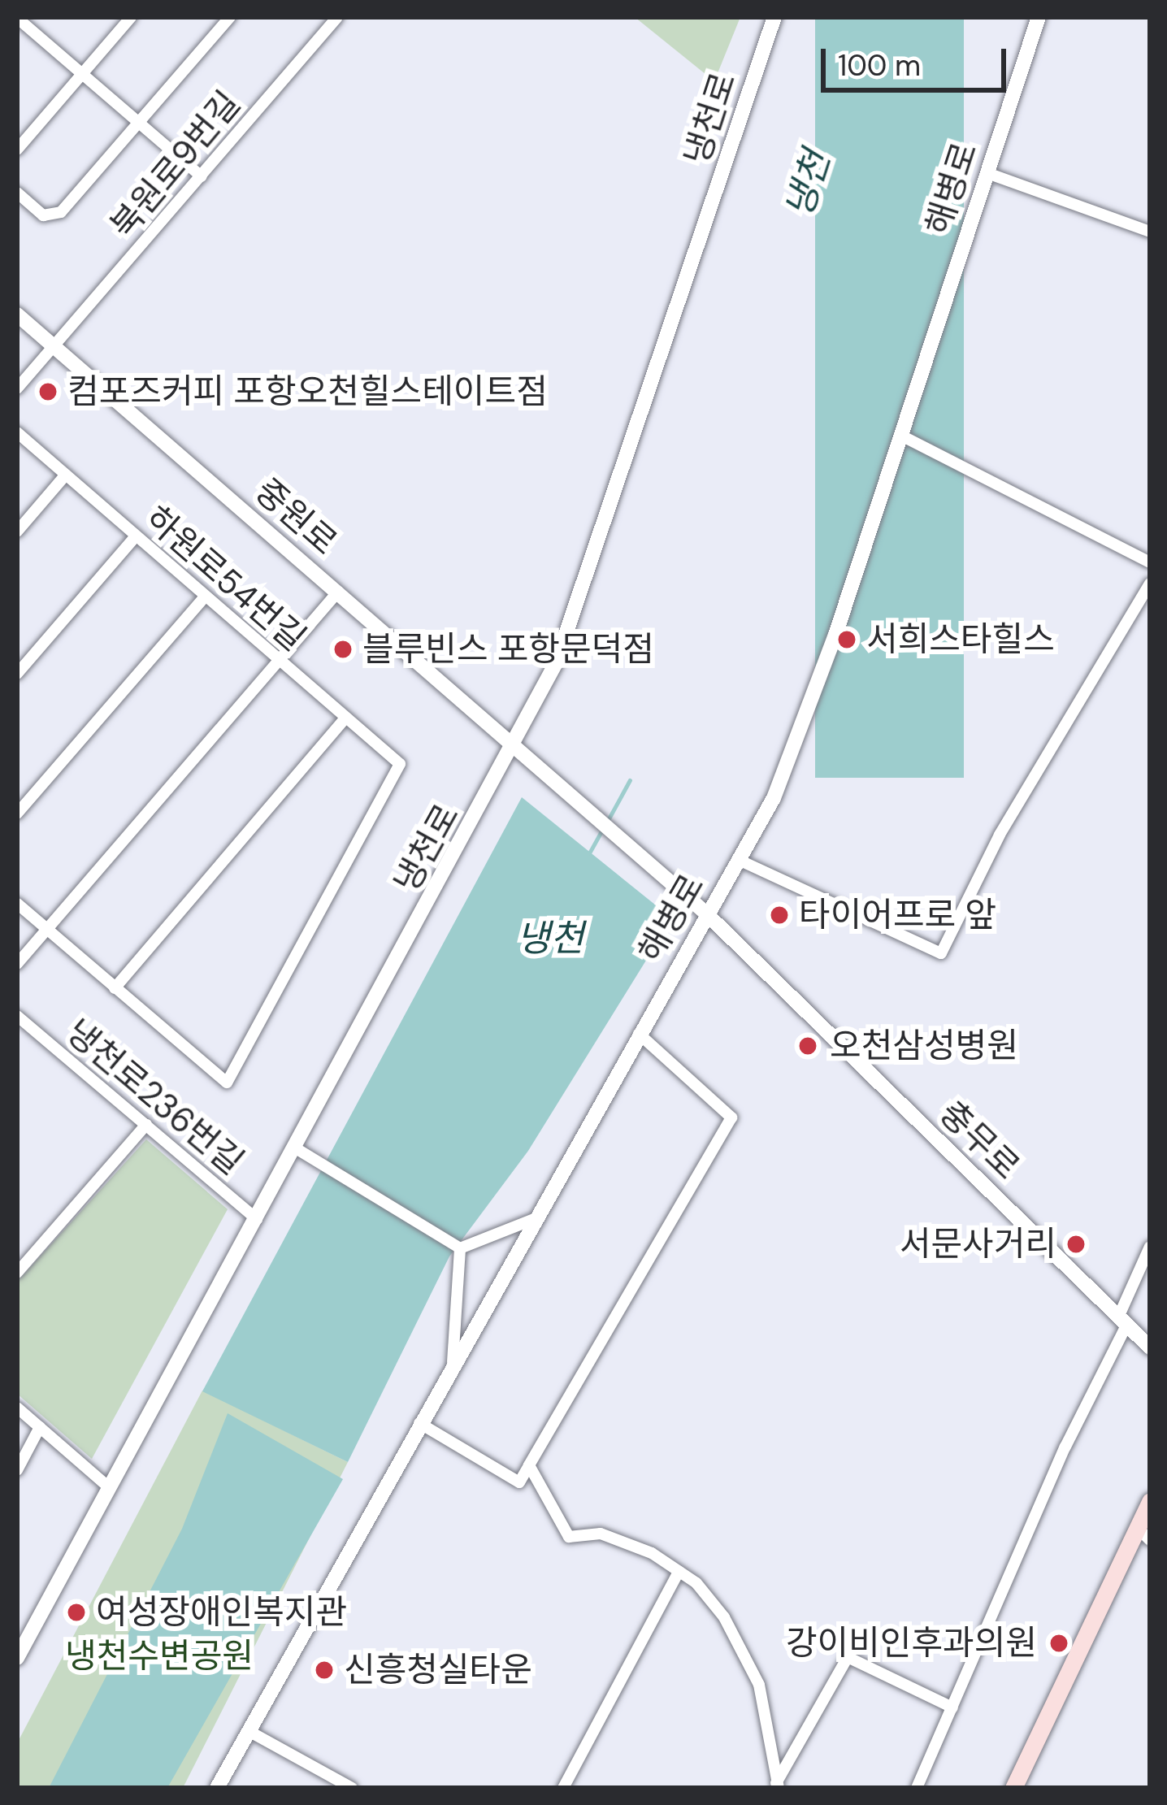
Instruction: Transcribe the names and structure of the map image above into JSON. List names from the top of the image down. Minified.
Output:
{"streets":{"main road":["냉천로","해병로","중원로","충무로"],"street":["북원로9번길","하원로54번길","냉천로236번길"]},"crossings":[["냉천로","중원로"],["냉천로","냉천로236번길"],["북원로9번길","중원로"],["해병로","충무로"],["중원로","충무로"]],"water":["냉천"],"parks":["냉천수변공원"],"places":["컴포즈커피 포항오천힐스테이트점","서희스타힐스","블루빈스 포항문덕점","타이어프로 앞","오천삼성병원","서문사거리","여성장애인복지관","강이비인후과의원","신흥청실타운"],"scale_bar":"100 m"}
